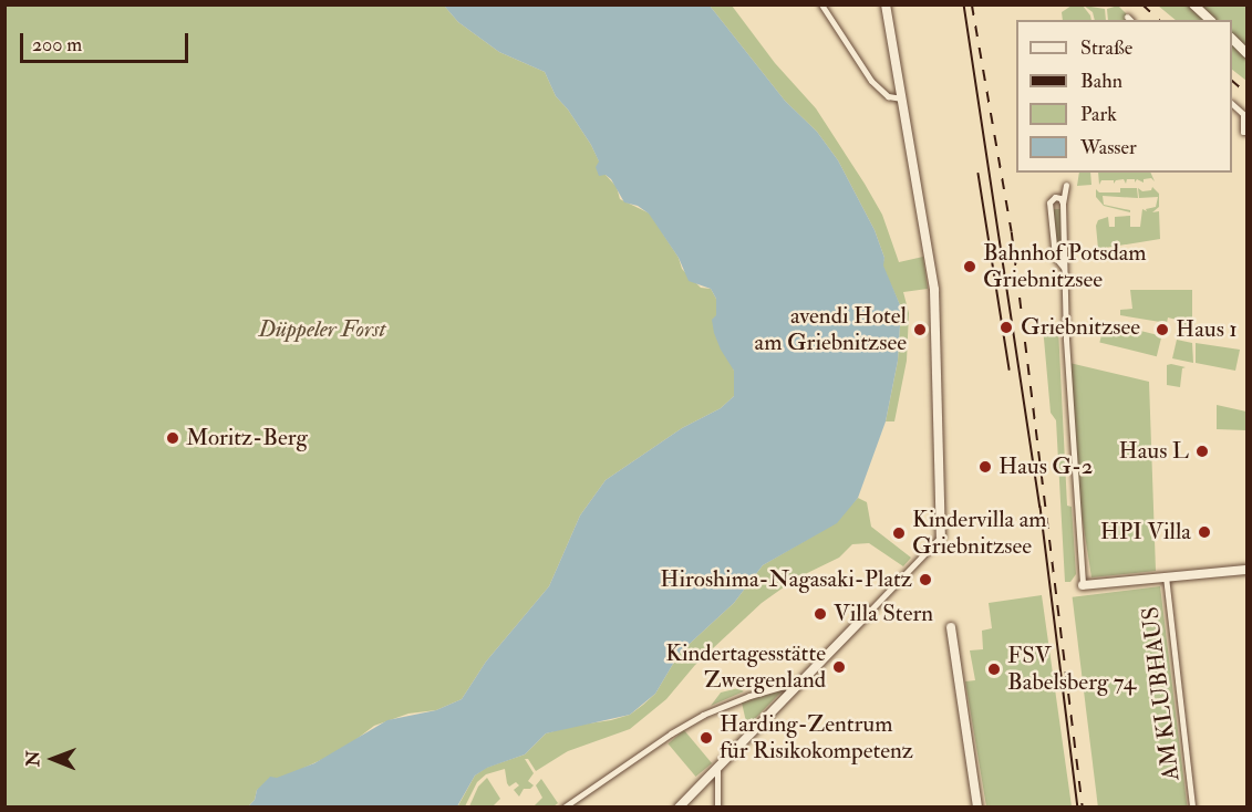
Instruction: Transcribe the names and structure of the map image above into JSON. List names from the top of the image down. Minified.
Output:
{"streets":{"street":["AM KLUBHAUS"]},"parks":["Düppeler Forst"],"places":["Bahnhof Potsdam Griebnitzsee","Griebnitzsee","avendi Hotel am Griebnitzsee","Haus 1","Moritz-Berg","Haus L","Haus G-2","HPI Villa","Kindervilla am Griebnitzsee","Hiroshima-Nagasaki-Platz","Villa Stern","Kindertagesstätte Zwergenland","FSV Babelsberg 74","Harding-Zentrum für Risikokompetenz"],"legend":["Straße","Bahn","Park","Wasser"],"scale_bar":"200 m","north":"left"}
